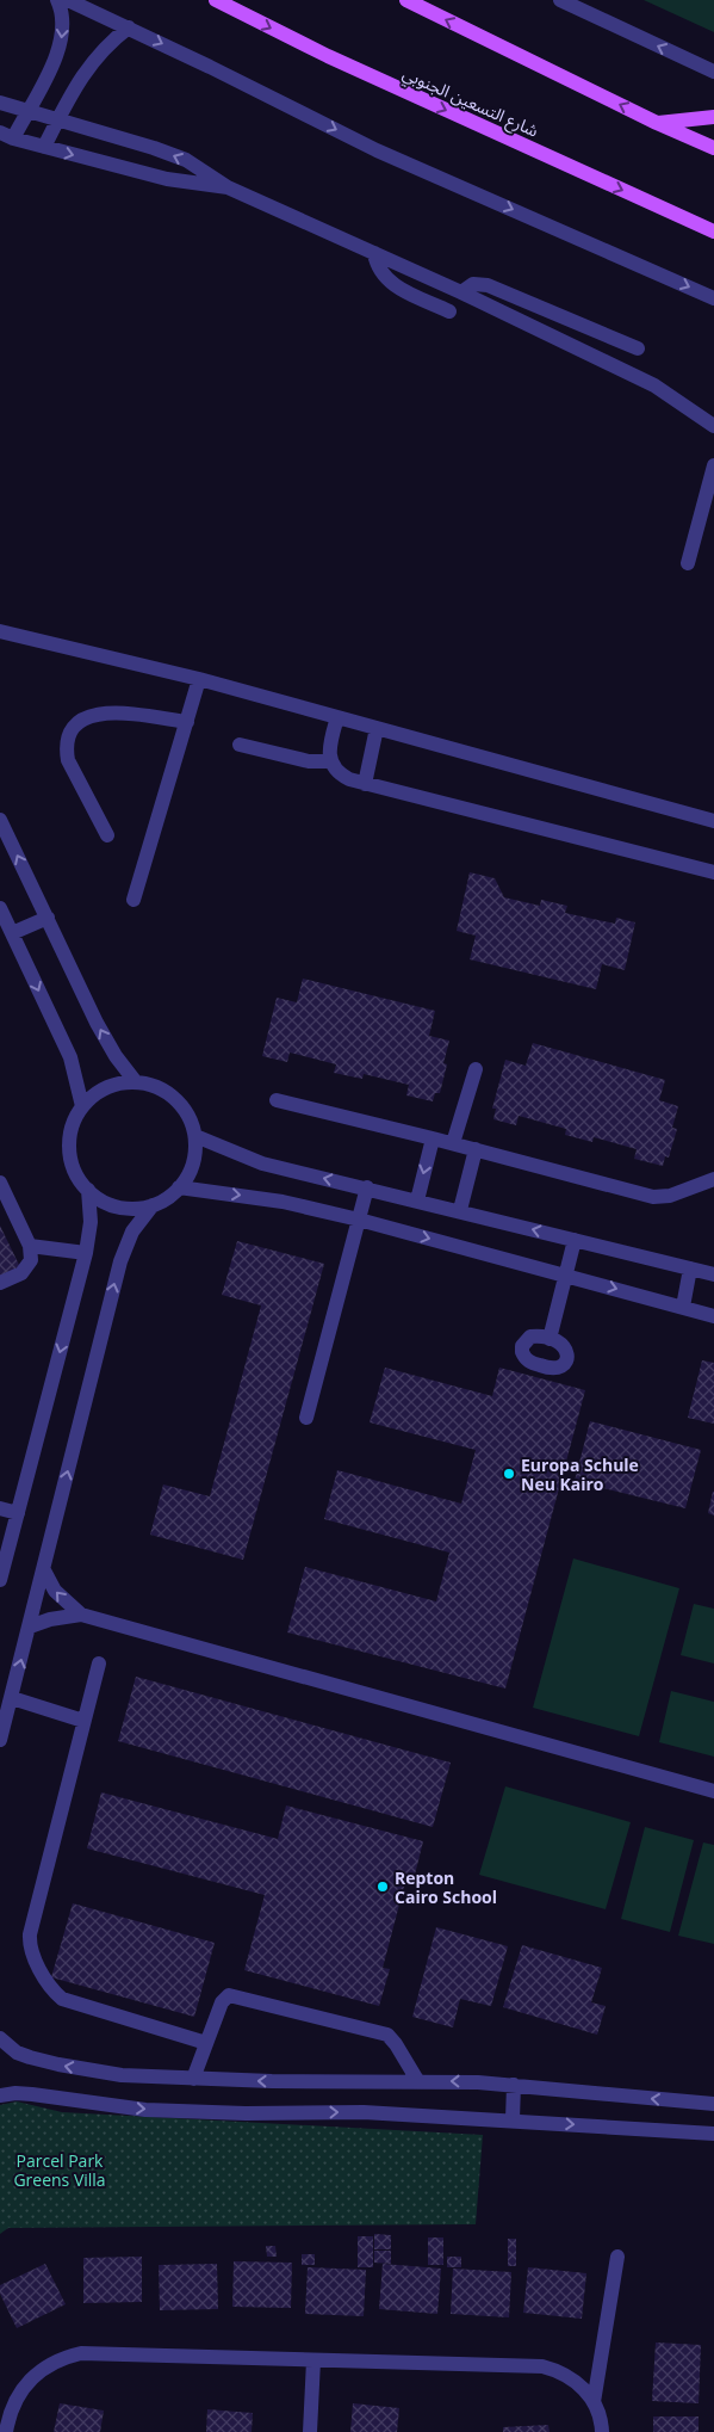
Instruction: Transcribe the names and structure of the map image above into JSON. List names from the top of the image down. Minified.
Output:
{"streets":{"main road":["شارع التسعين الجنوبي"]},"parks":["Parcel Park Greens Villa"],"places":["Europa Schule Neu Kairo","Repton Cairo School"]}
